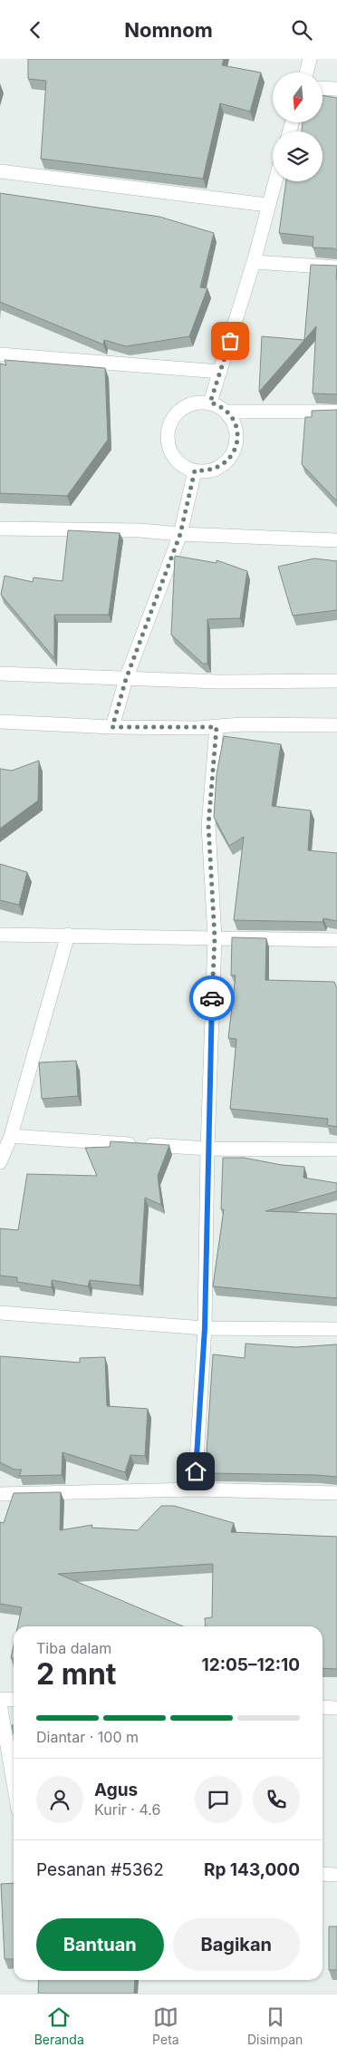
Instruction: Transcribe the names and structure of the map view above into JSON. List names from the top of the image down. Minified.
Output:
{"north":"bottom","page":{"header":"Nomnom","heading":["2 mnt","Tiba dalam","12:05–12:10"],"panel":["Agus","Kurir · 4.6","Pesanan #5362","Rp 143,000"],"bar":"Diantar · 100 m","buttons":["Bantuan","Bagikan"],"tabs":["Beranda","Peta","Disimpan"]}}
